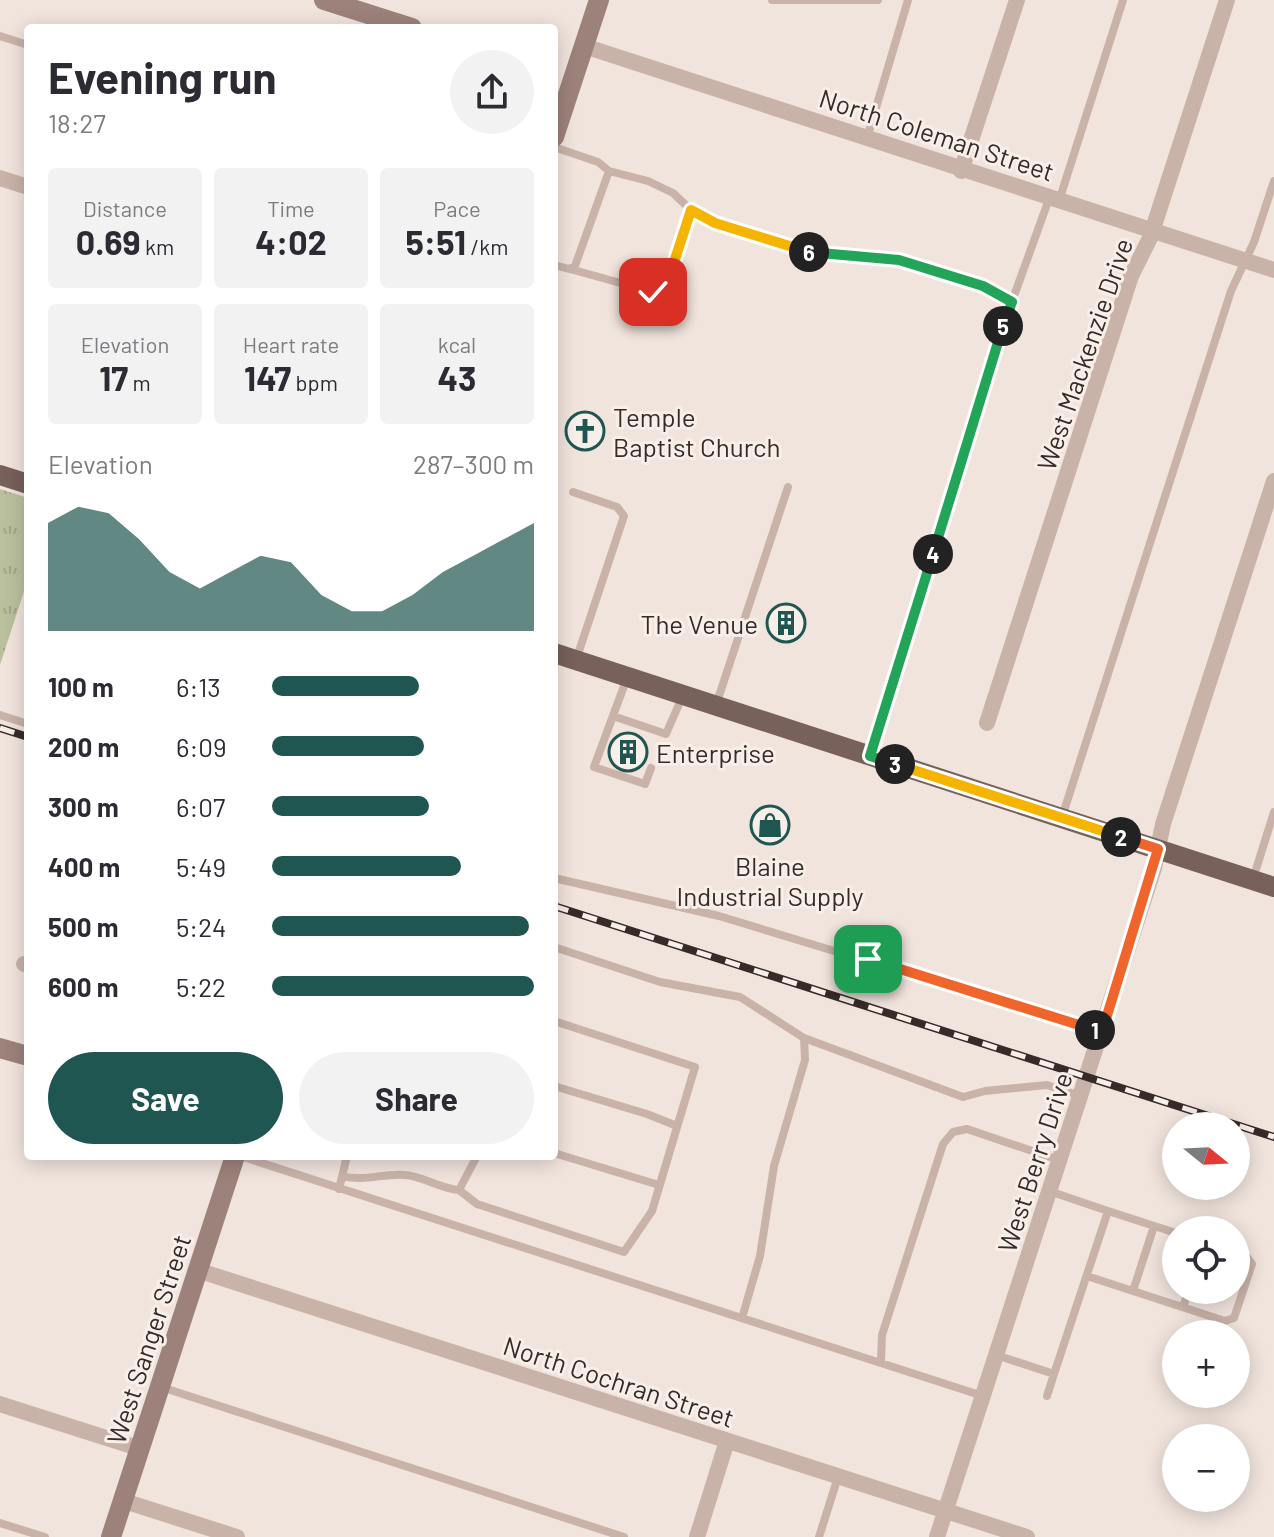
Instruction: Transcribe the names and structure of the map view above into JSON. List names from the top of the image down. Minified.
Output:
{"streets":{"main road":["West Sanger Street"],"street":["North Coleman Street","West Mackenzie Drive","West Berry Drive","North Cochran Street"]},"crossings":[["North Coleman Street","West Mackenzie Drive"],["West Berry Drive","North Cochran Street"],["West Sanger Street","North Cochran Street"]],"places":{"church":["Temple Baptist Church"],"building":["The Venue","Enterprise"],"shop":["Blaine Industrial Supply"]},"north":"right","page":{"heading":["Evening run","18:27"],"stats":[["Distance","0.69 km"],["Time","4:02"],["Pace","5:51 /km"],["Elevation","17 m"],["Heart rate","147 bpm"],["kcal","43"]],"pins":["6","5","4","3","2","1"],"chart":["Elevation","287–300 m"],"list":[{"name":"100 m","note":"6:13"},{"name":"200 m","note":"6:09"},{"name":"300 m","note":"6:07"},{"name":"400 m","note":"5:49"},{"name":"500 m","note":"5:24"},{"name":"600 m","note":"5:22"}],"buttons":["Save","Share"],"map_buttons":["+","−"]}}
